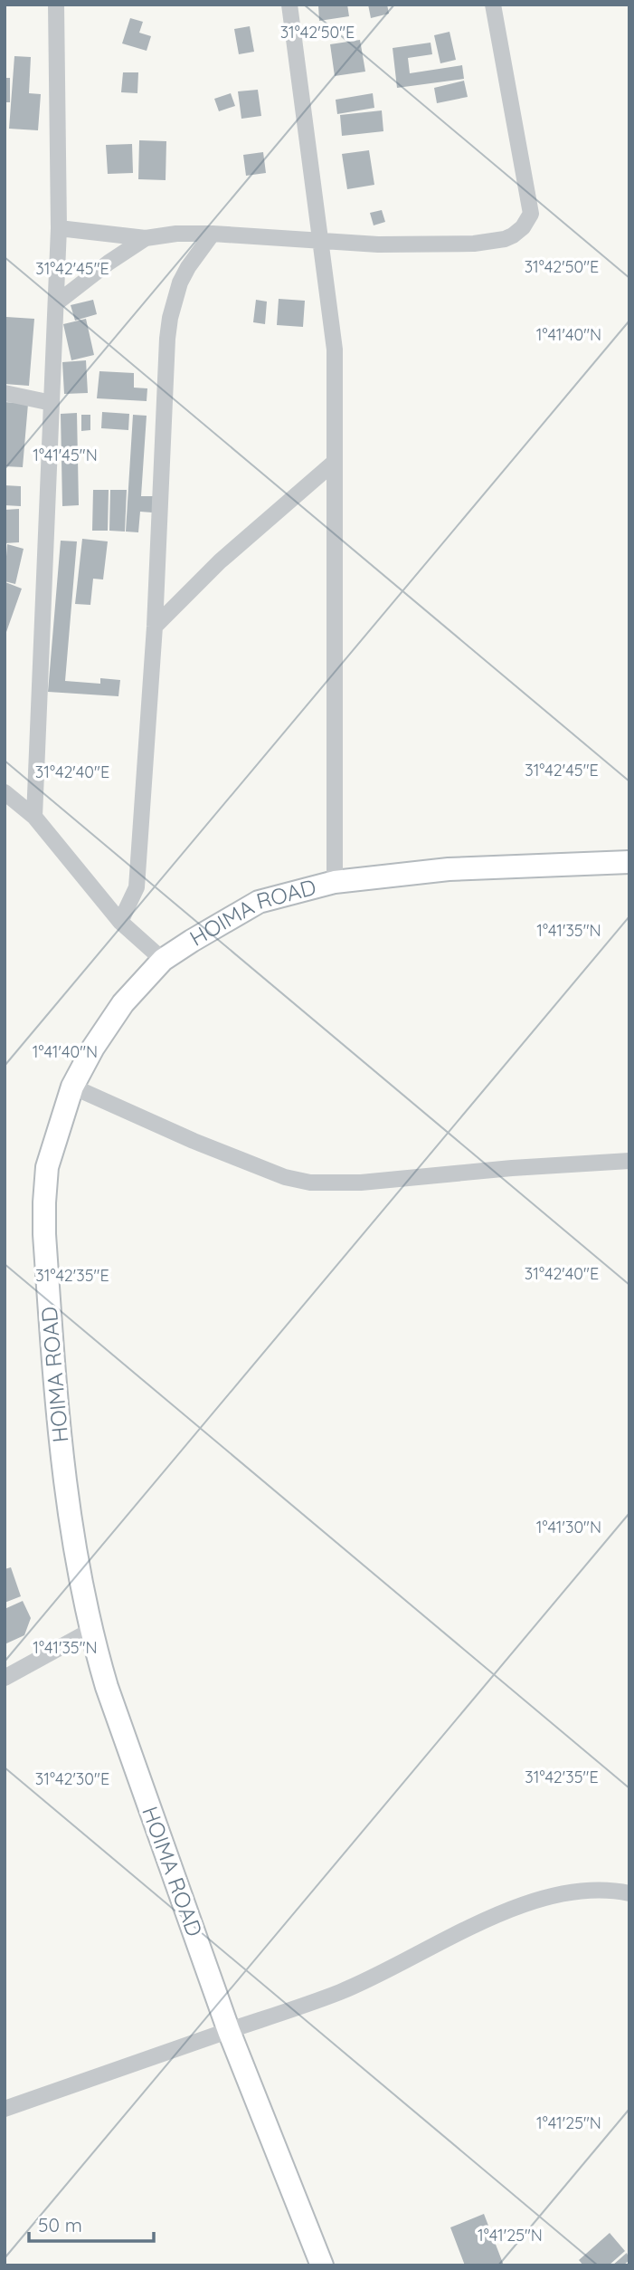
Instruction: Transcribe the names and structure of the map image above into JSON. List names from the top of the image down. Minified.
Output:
{"streets":{"main road":["HOIMA ROAD"]},"scale_bar":"50 m","coordinates":["31°42'50\"E","31°42'45\"E","1°41'40\"N","1°41'45\"N","31°42'40\"E","1°41'35\"N","31°42'35\"E","1°41'30\"N","31°42'30\"E","1°41'25\"N"]}
